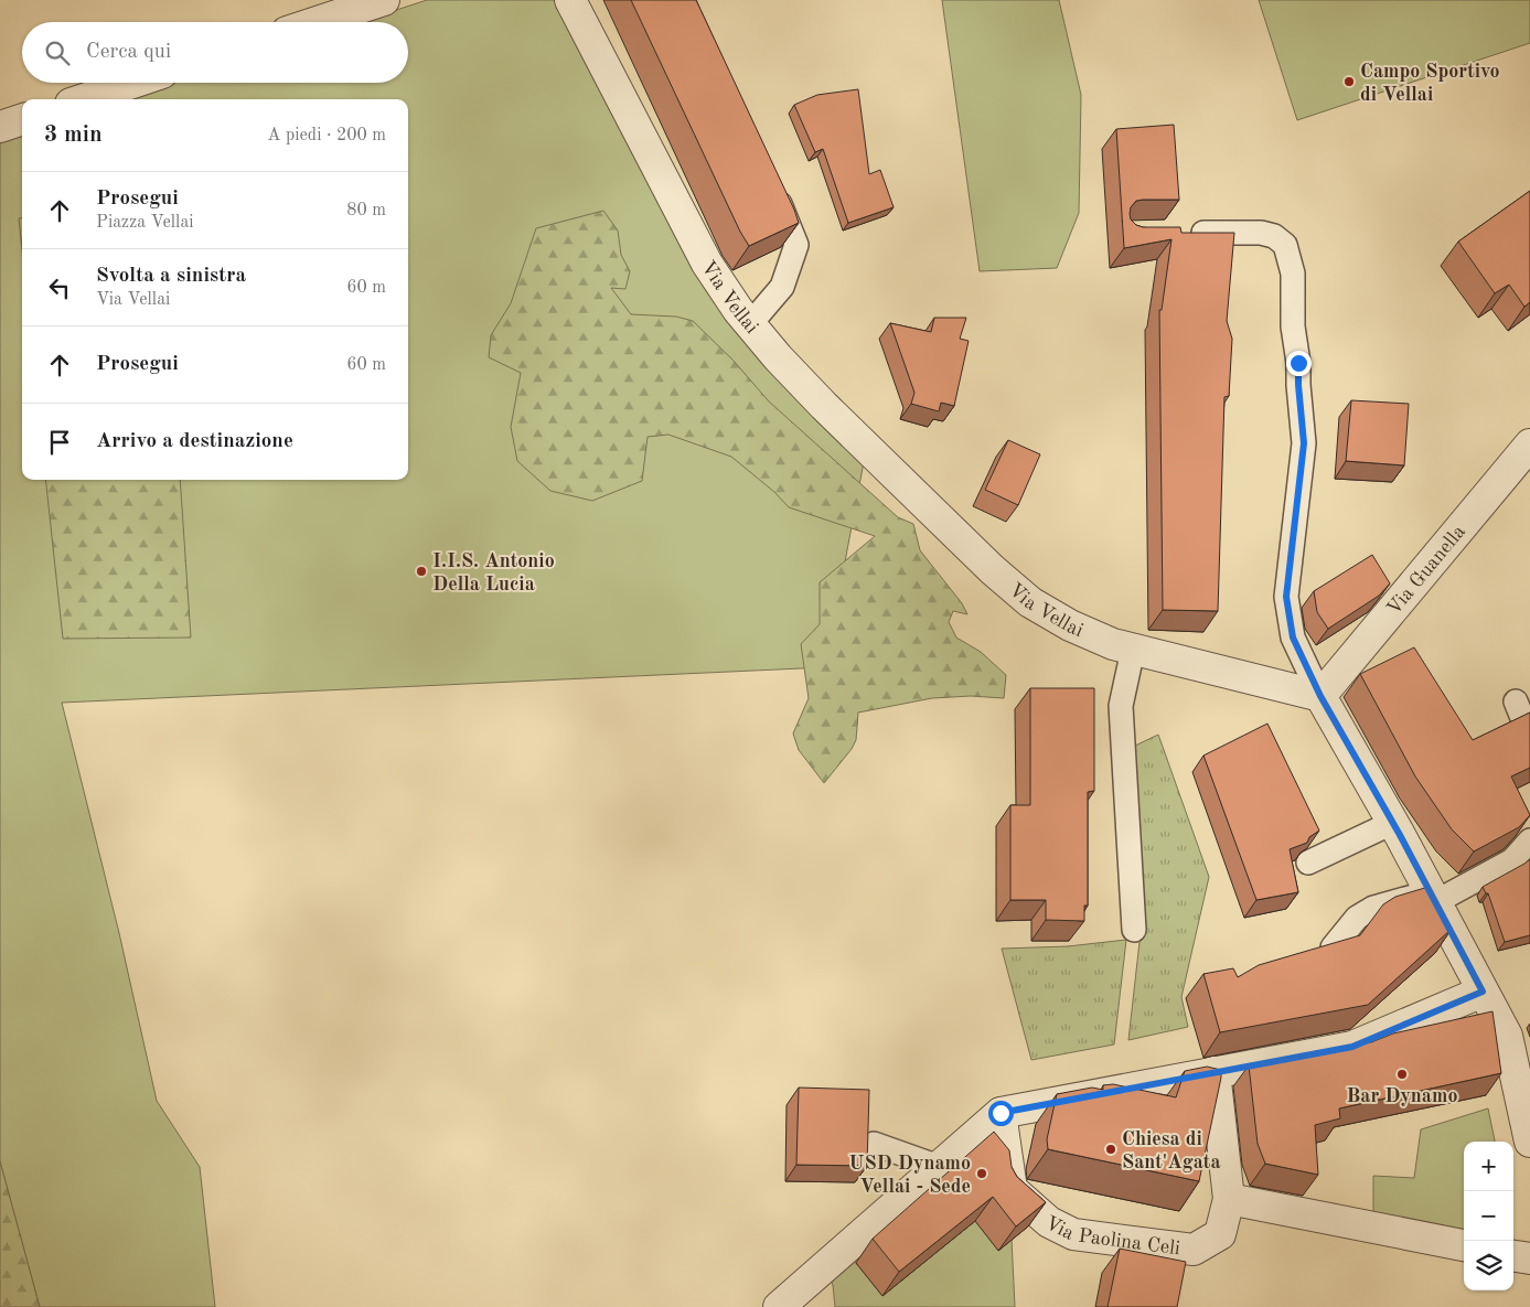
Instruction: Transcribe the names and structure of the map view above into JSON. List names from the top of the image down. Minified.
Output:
{"streets":{"street":["Via Vellai","Via Guanella","Via Paolina Celi"]},"crossings":[["Via Vellai","Via Guanella"]],"places":["Campo Sportivo di Vellai","I.I.S. Antonio Della Lucia","Bar Dynamo","Chiesa di Sant'Agata","USD Dynamo Vellai - Sede"],"page":{"search":"Cerca qui","heading":["3 min","A piedi · 200 m"],"list":[["Prosegui","Piazza Vellai","80 m"],["Svolta a sinistra","Via Vellai","60 m"],["Prosegui","60 m"],"Arrivo a destinazione"],"map_buttons":["+","−"]}}
